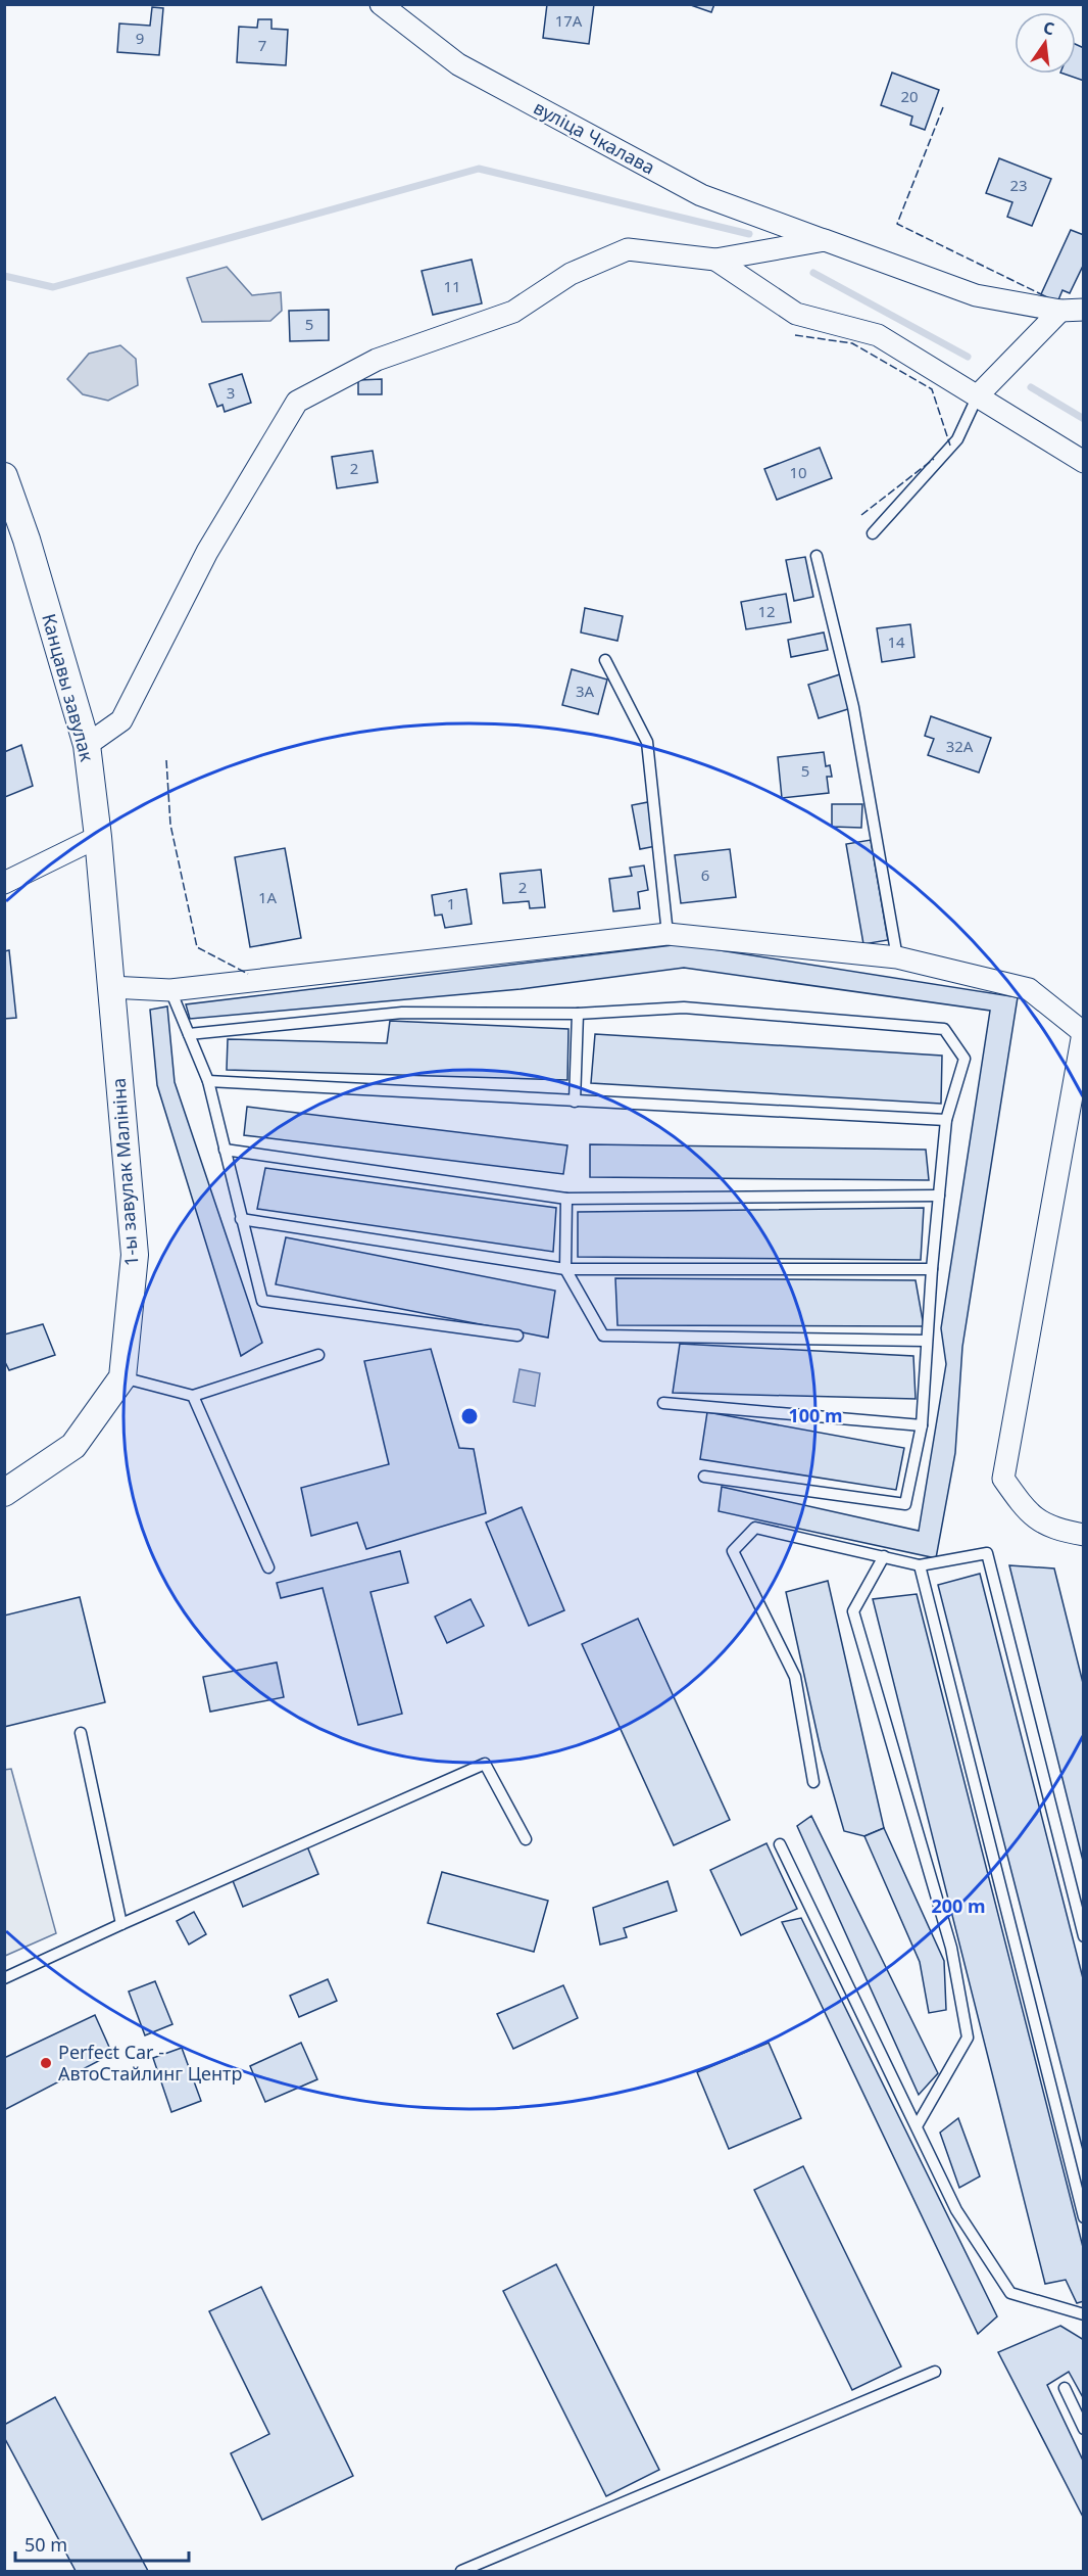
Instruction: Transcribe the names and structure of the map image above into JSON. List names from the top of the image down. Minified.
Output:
{"streets":{"street":["вуліца Чкалава","Канцавы завулак","1-ы завулак Малініна"]},"crossings":[["Канцавы завулак","1-ы завулак Малініна"]],"places":["Perfect Car - АвтоСтайлинг Центр"],"house_numbers":["17А","9","7","20","23","11","5","3","2","10","12","14","3А","32А","5","6","2","1А","1"],"scale_bar":"50 m","north":"top","rings":["100 m","200 m"]}
